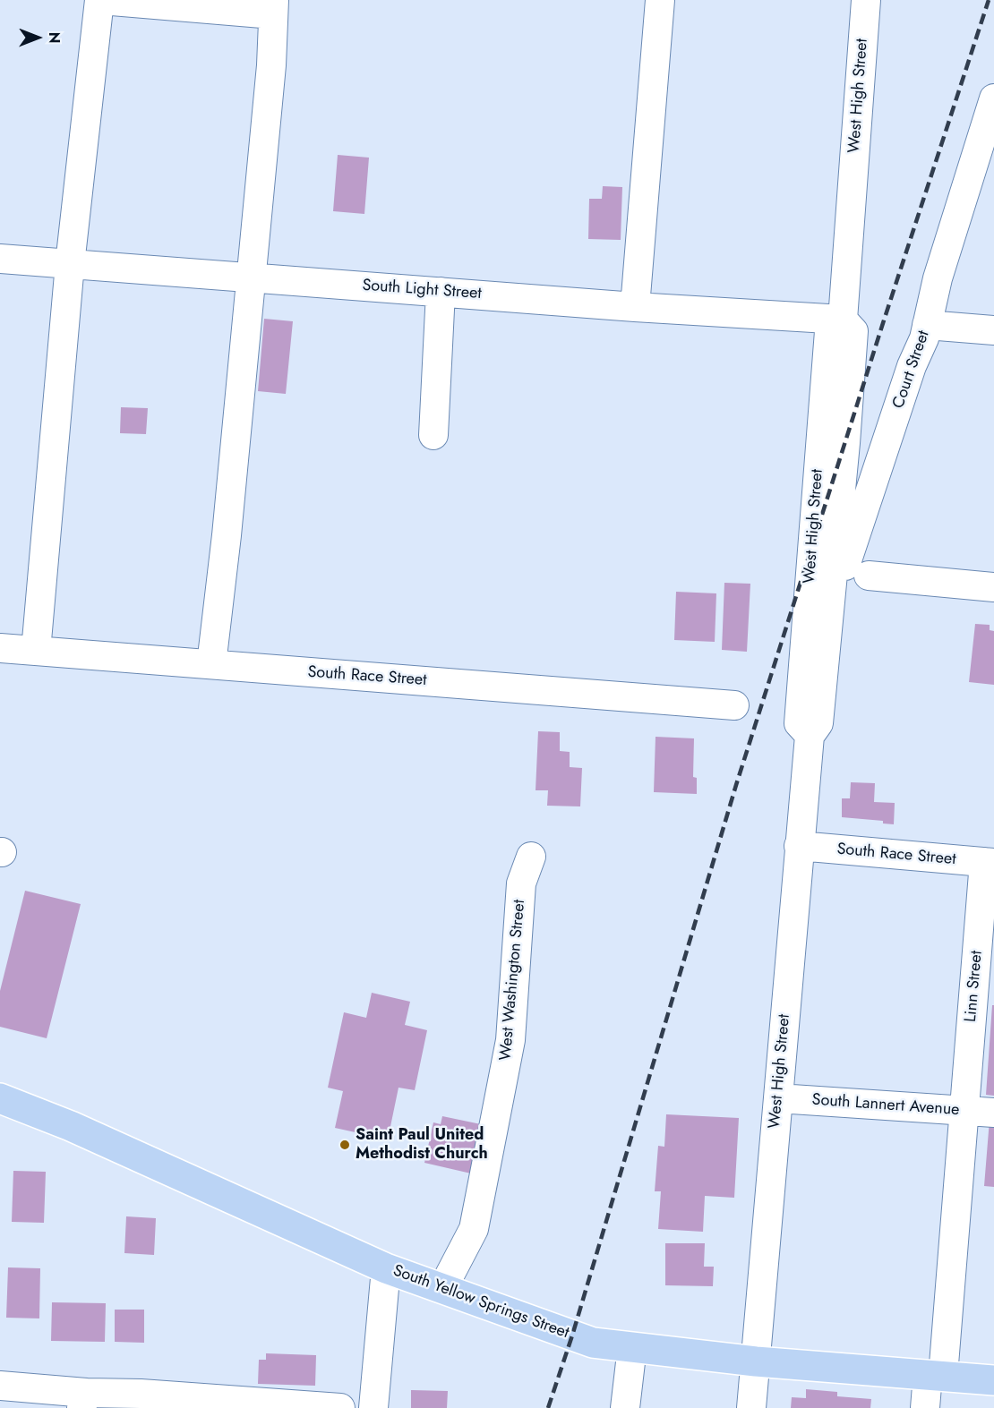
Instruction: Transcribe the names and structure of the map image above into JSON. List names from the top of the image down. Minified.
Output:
{"streets":{"main road":["South Yellow Springs Street"],"street":["West High Street","South Light Street","Court Street","South Race Street","West Washington Street","Linn Street","South Lannert Avenue"]},"crossings":[["West High Street","South Light Street"],["West High Street","Court Street"],["West High Street","South Race Street"],["West High Street","South Lannert Avenue"],["West High Street","South Yellow Springs Street"],["South Race Street","Linn Street"],["West Washington Street","South Yellow Springs Street"],["Linn Street","South Lannert Avenue"],["Linn Street","South Yellow Springs Street"]],"places":["Saint Paul United Methodist Church"],"north":"right"}
